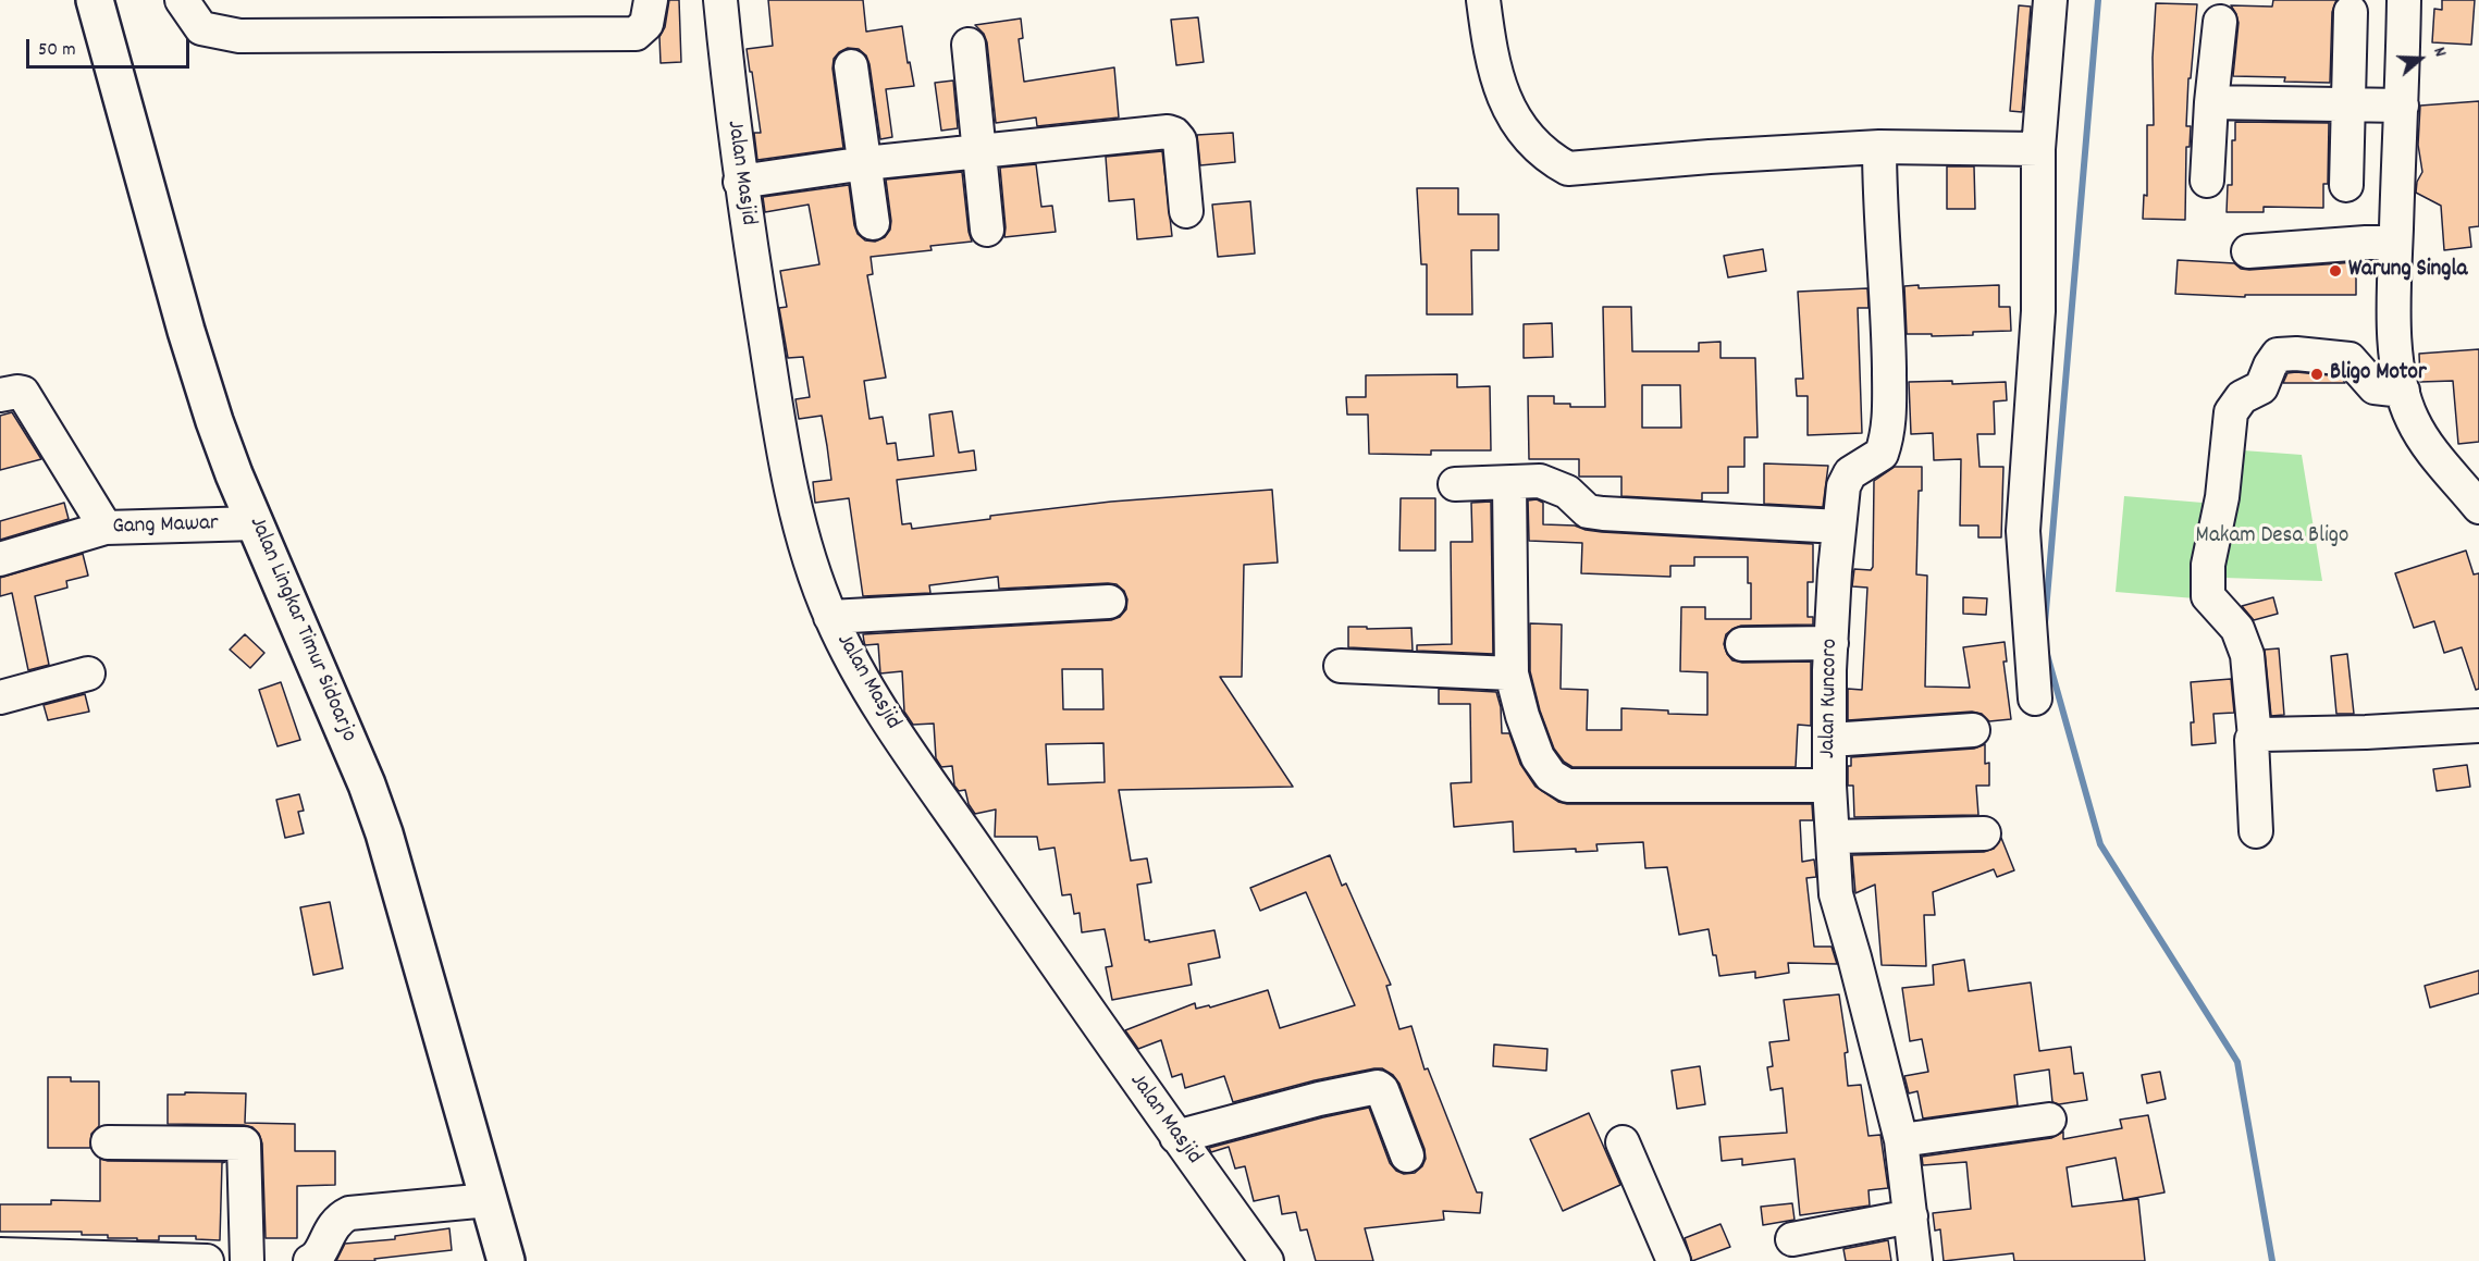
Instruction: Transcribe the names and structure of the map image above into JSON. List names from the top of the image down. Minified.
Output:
{"streets":{"main road":["Jalan Lingkar Timur Sidoarjo"],"street":["Jalan Masjid","Gang Mawar","Jalan Kuncoro"]},"crossings":[["Gang Mawar","Jalan Lingkar Timur Sidoarjo"]],"parks":["Makam Desa Bligo"],"places":["Warung Singla","Bligo Motor"],"scale_bar":"50 m","north":"right"}
